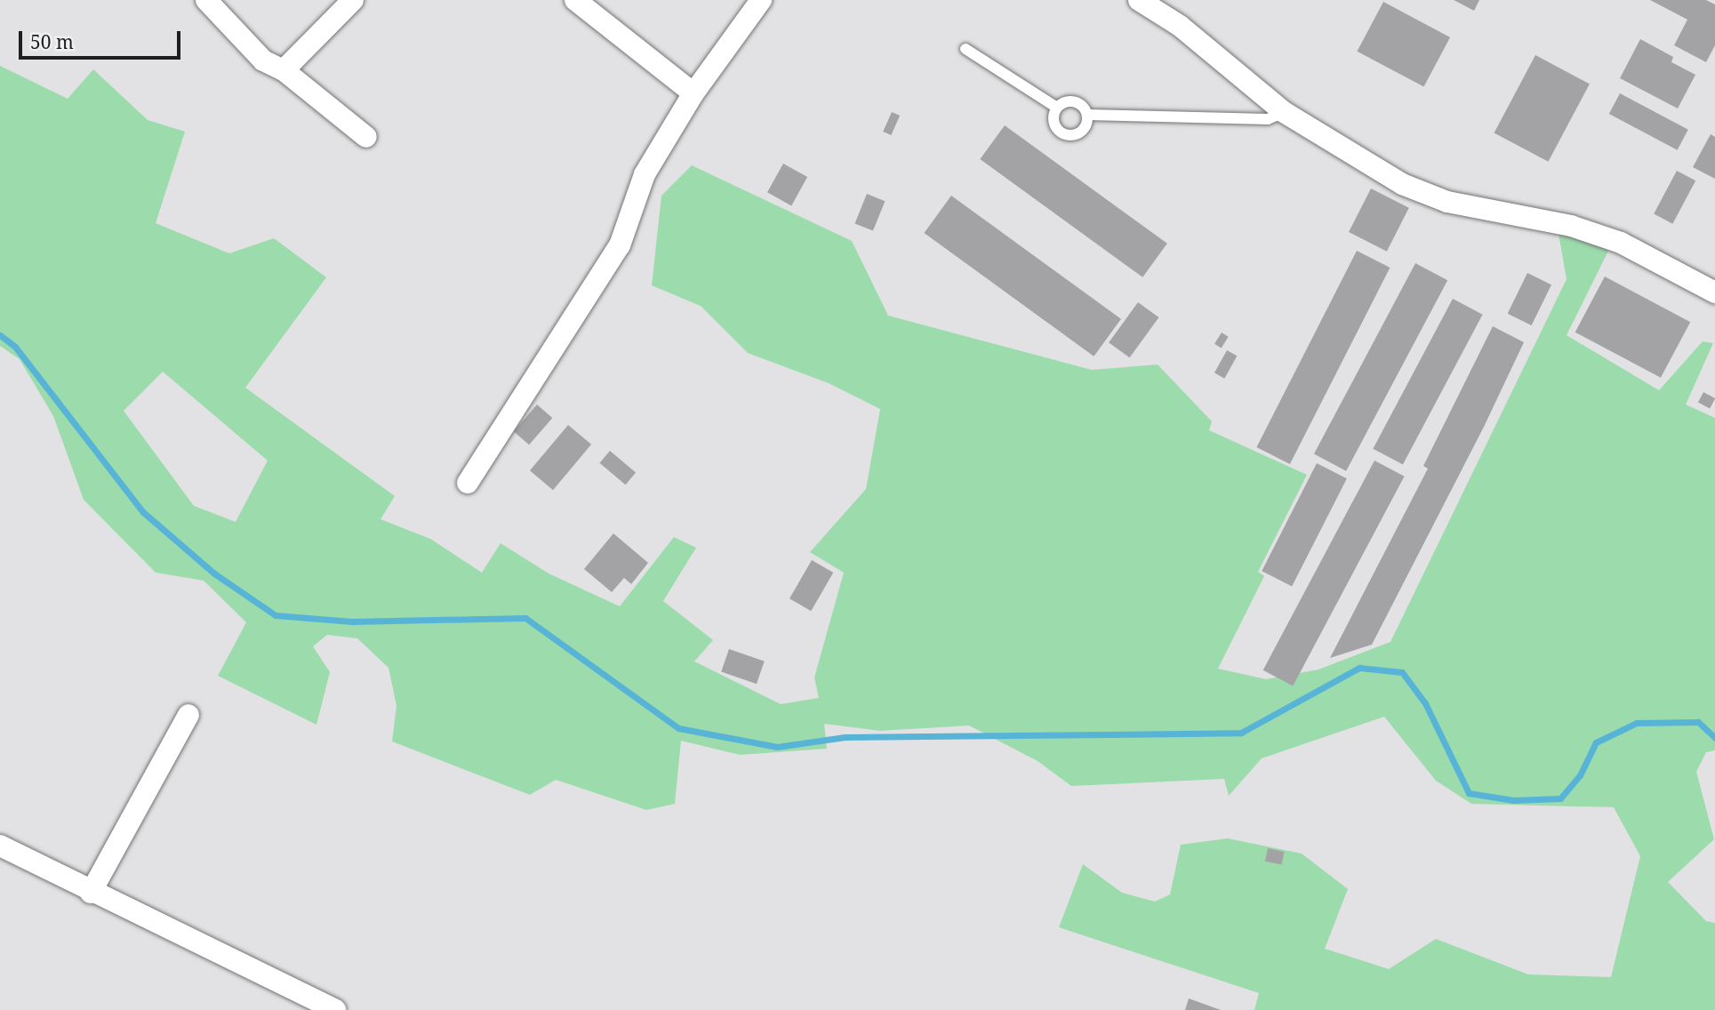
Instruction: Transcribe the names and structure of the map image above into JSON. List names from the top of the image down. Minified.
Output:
{"scale_bar":"50 m"}
